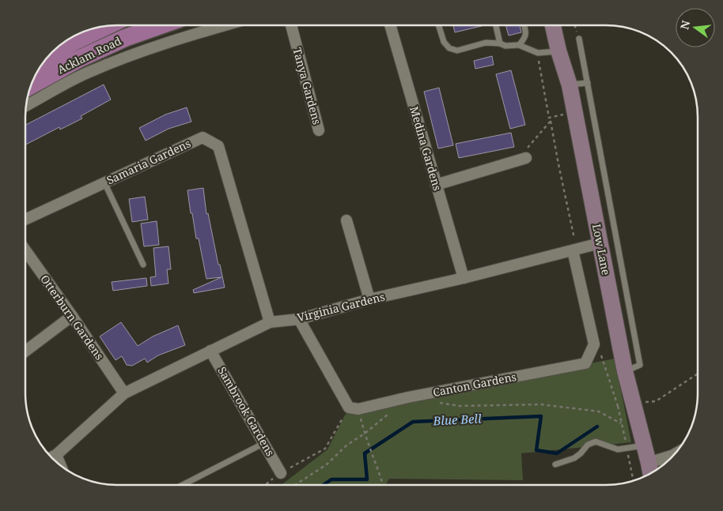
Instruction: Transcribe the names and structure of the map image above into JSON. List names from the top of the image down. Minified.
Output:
{"streets":{"main road":["Acklam Road","Low Lane"],"street":["Tanya Gardens","Medina Gardens","Samaria Gardens","Virginia Gardens","Otterburn Gardens","Canton Gardens","Sambrook Gardens"]},"crossings":[["Medina Gardens","Virginia Gardens"],["Samaria Gardens","Virginia Gardens"],["Low Lane","Virginia Gardens"],["Virginia Gardens","Otterburn Gardens"],["Virginia Gardens","Canton Gardens"],["Virginia Gardens","Sambrook Gardens"]],"water":["Blue Bell"],"north":"left"}
